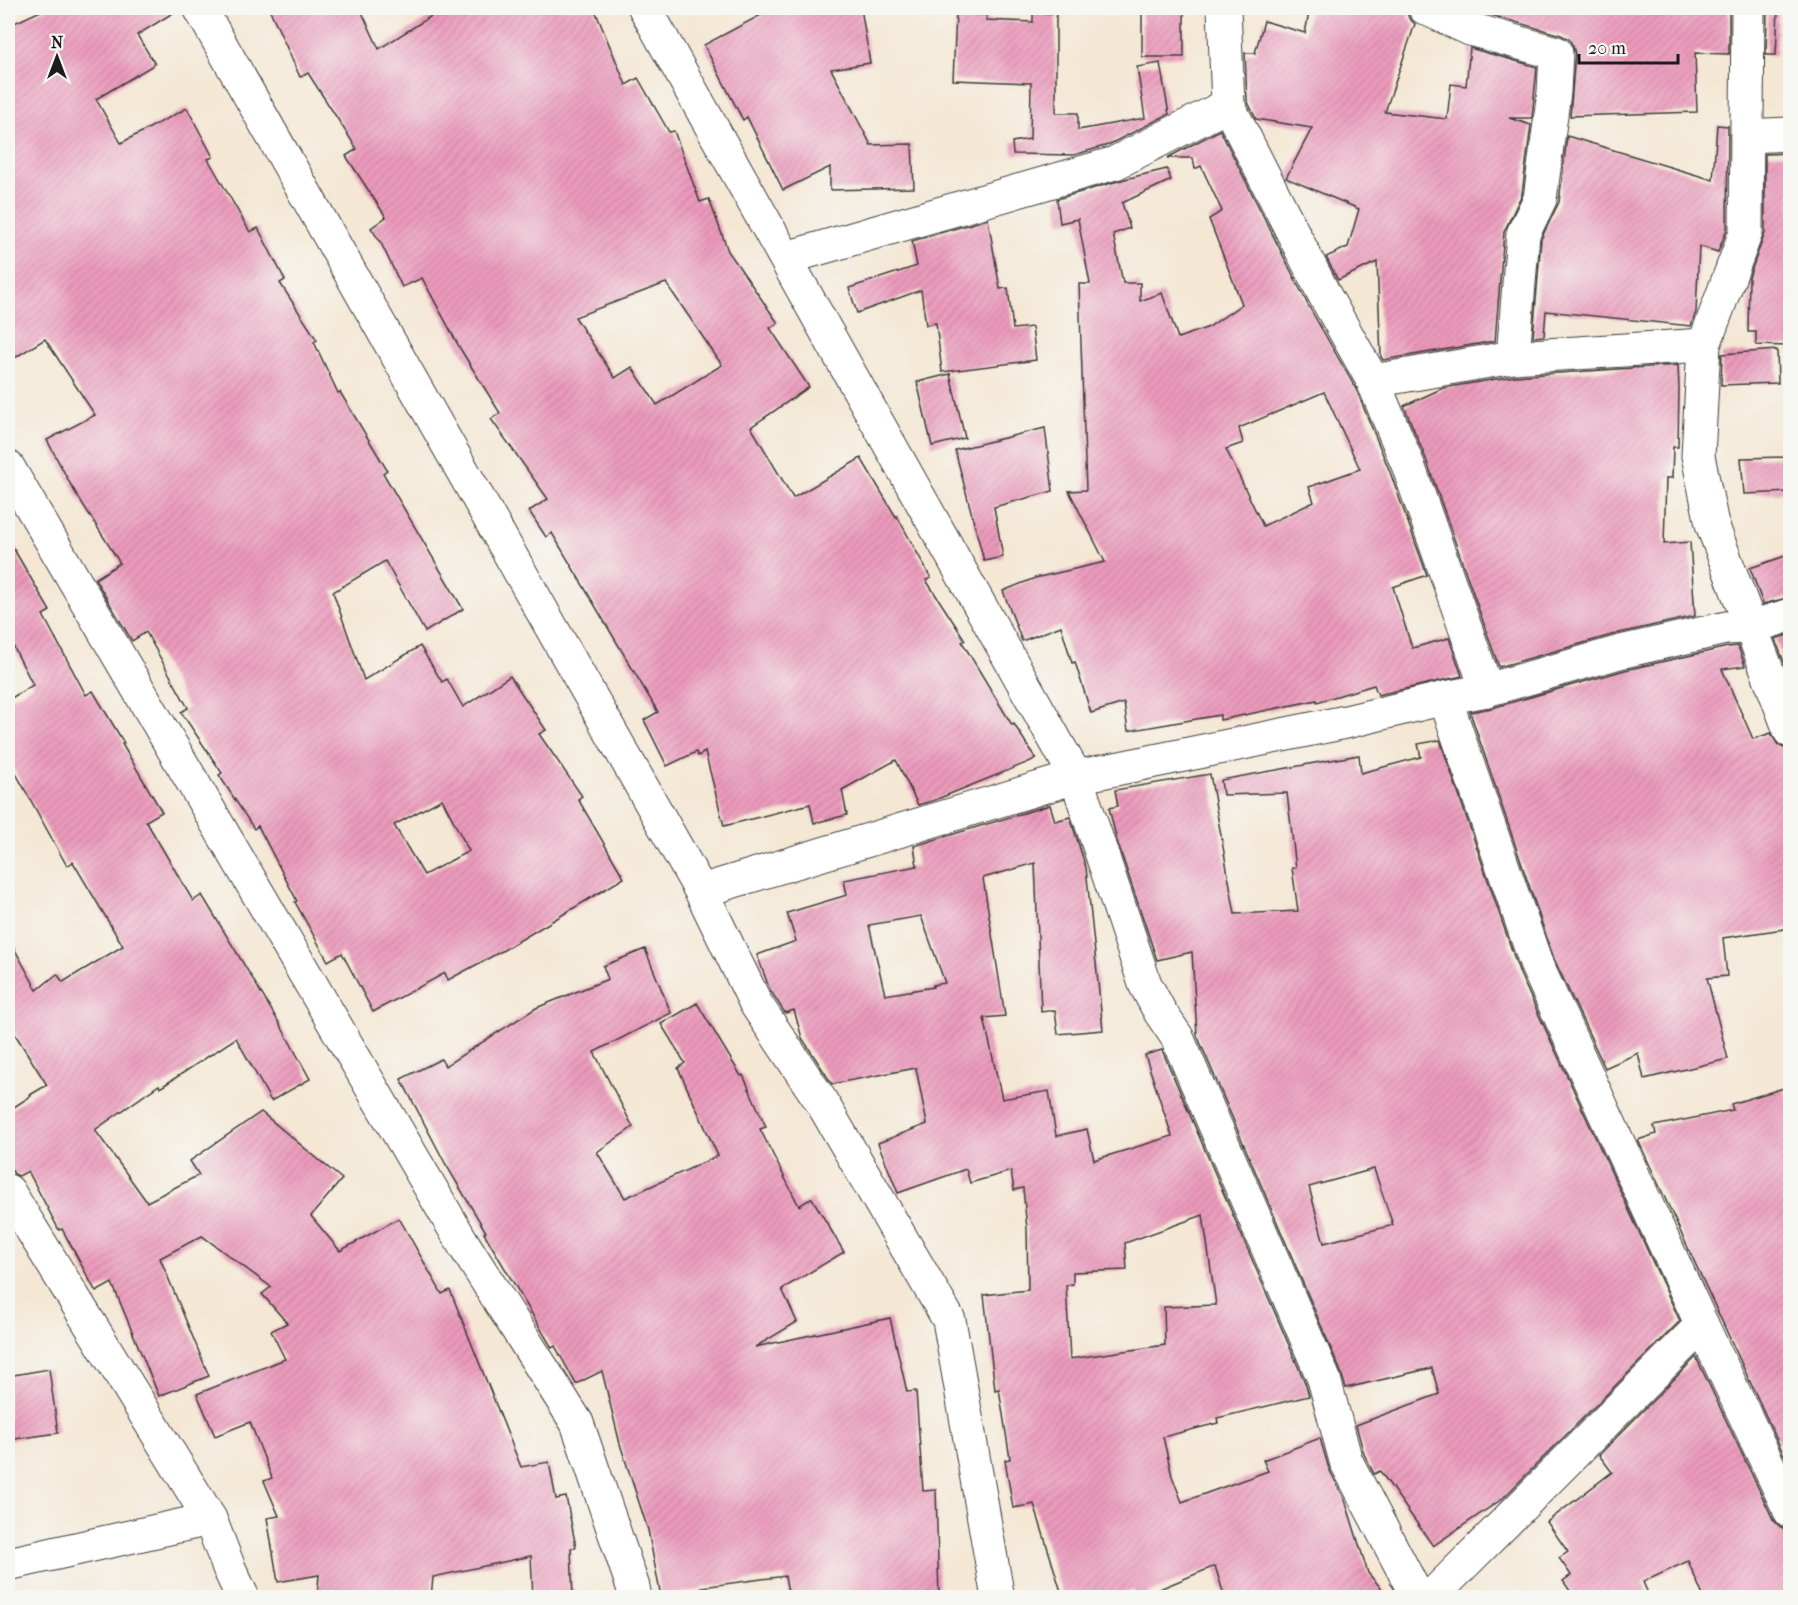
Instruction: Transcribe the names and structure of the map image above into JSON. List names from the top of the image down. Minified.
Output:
{"scale_bar":"20 m","north":"top"}
